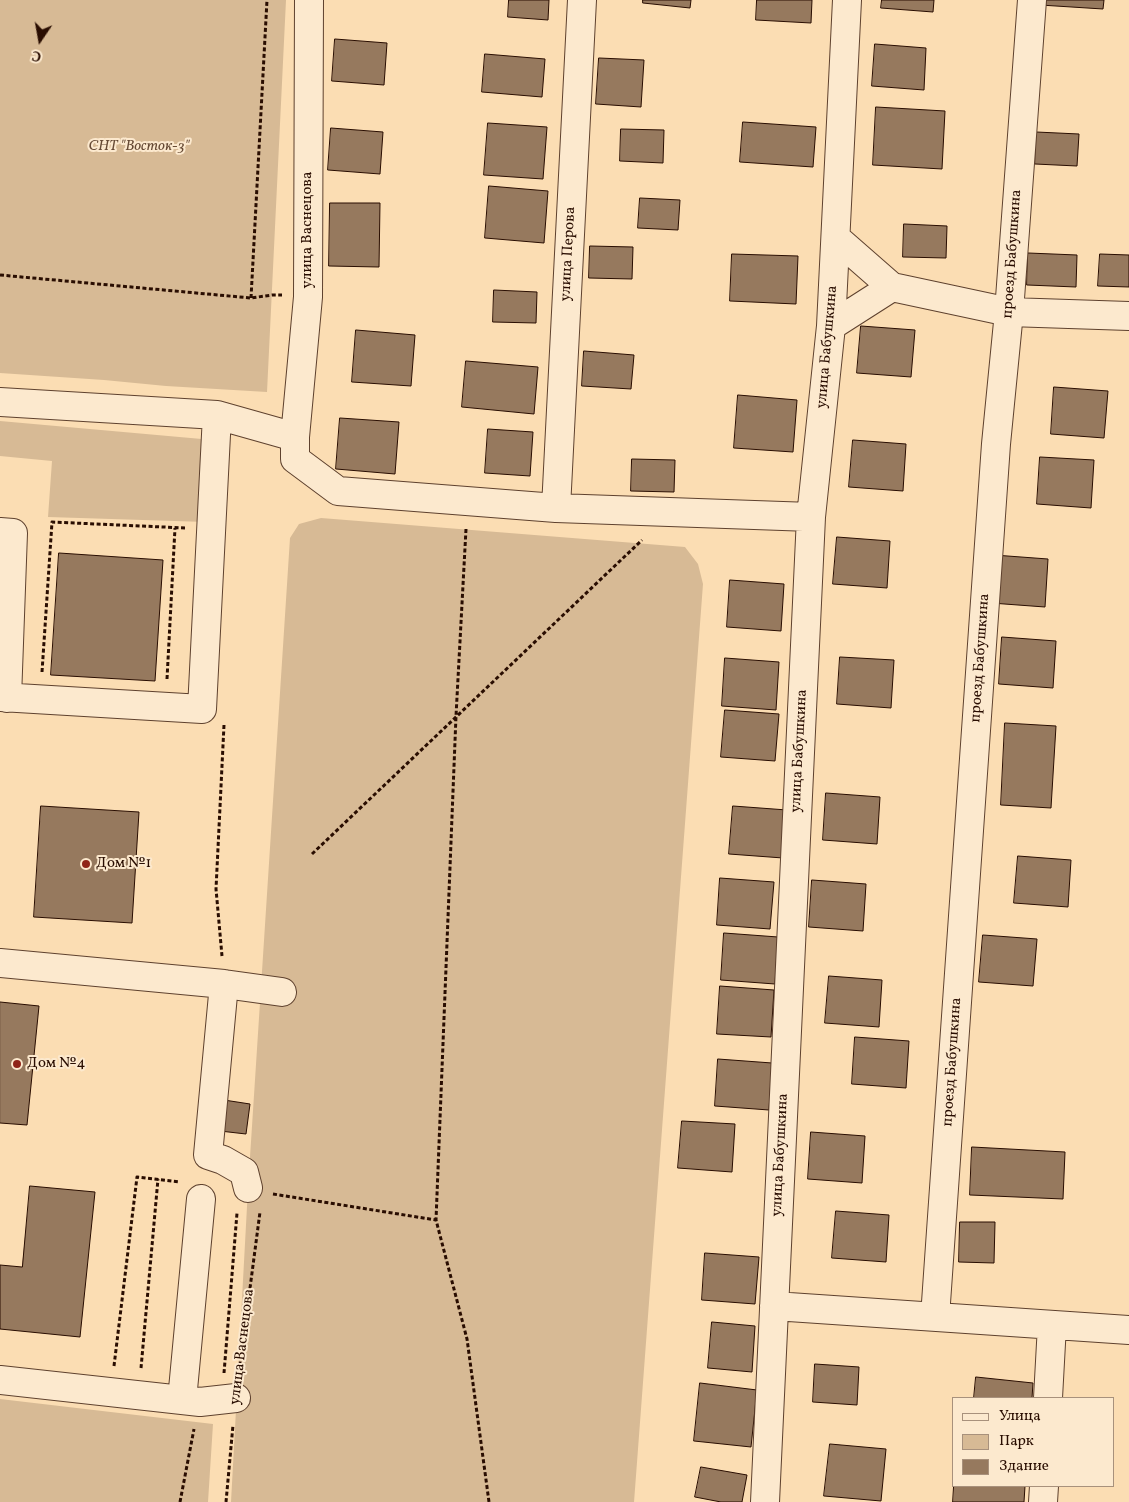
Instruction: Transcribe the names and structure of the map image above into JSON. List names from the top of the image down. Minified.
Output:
{"streets":{"street":["улица Васнецова","улица Перова","проезд Бабушкина","улица Бабушкина"]},"parks":["СНТ \"Восток-3\""],"places":["Дом №1","Дом №4"],"legend":["Улица","Парк","Здание"],"north":"bottom"}
